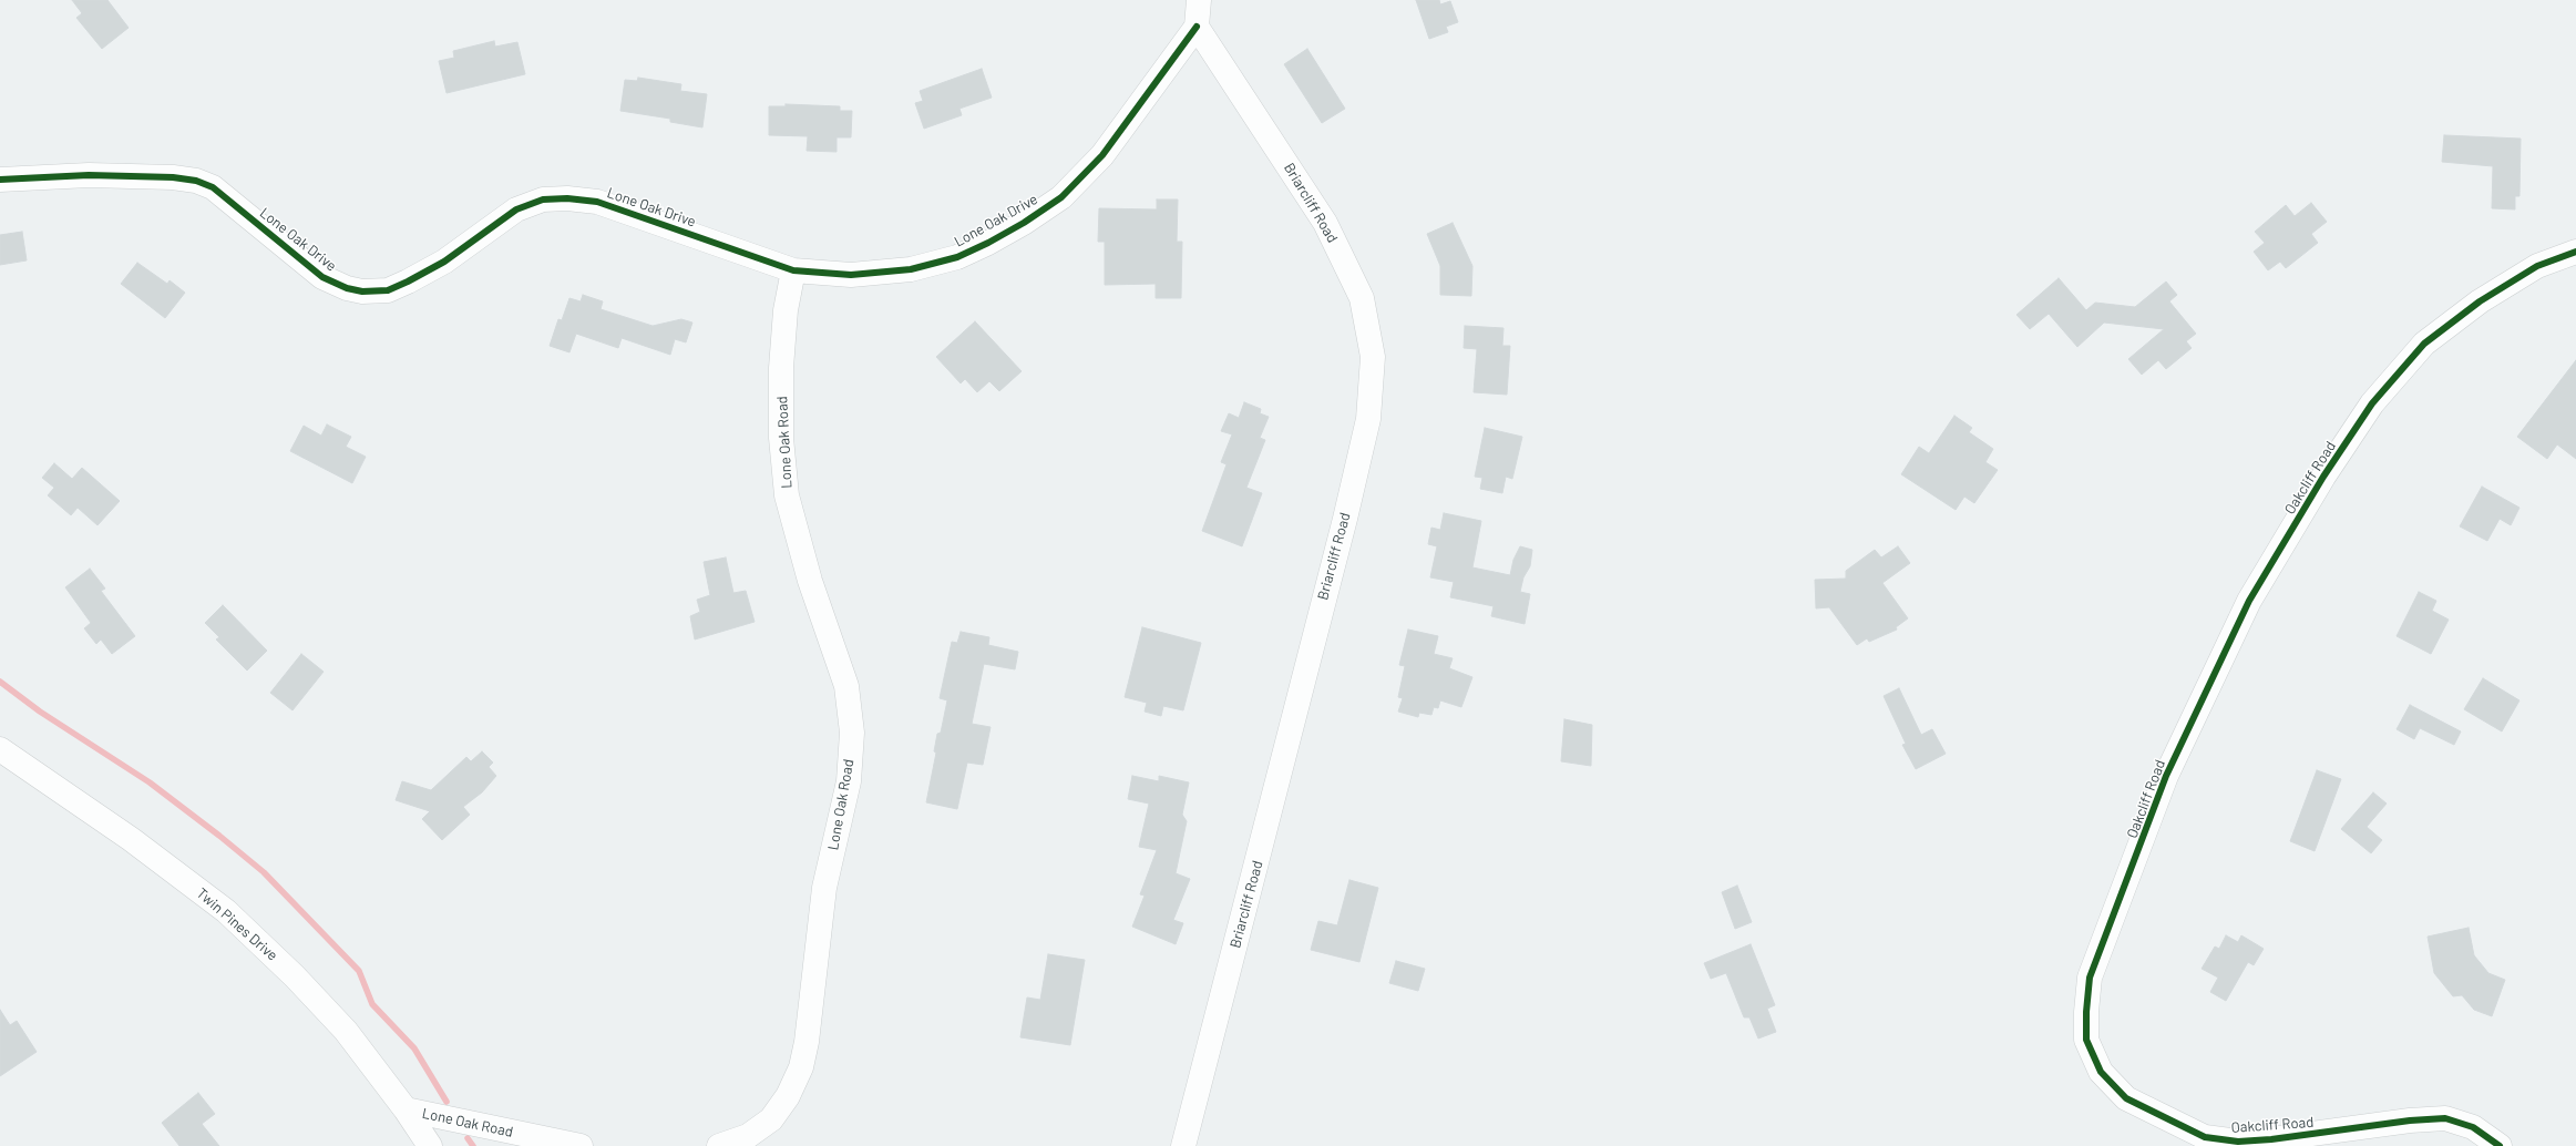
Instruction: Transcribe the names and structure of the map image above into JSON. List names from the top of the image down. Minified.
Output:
{"streets":{"street":["Briarcliff Road","Lone Oak Drive","Lone Oak Road","Oakcliff Road","Twin Pines Drive"]},"crossings":[["Briarcliff Road","Lone Oak Drive"],["Lone Oak Drive","Lone Oak Road"],["Lone Oak Road","Twin Pines Drive"]]}
